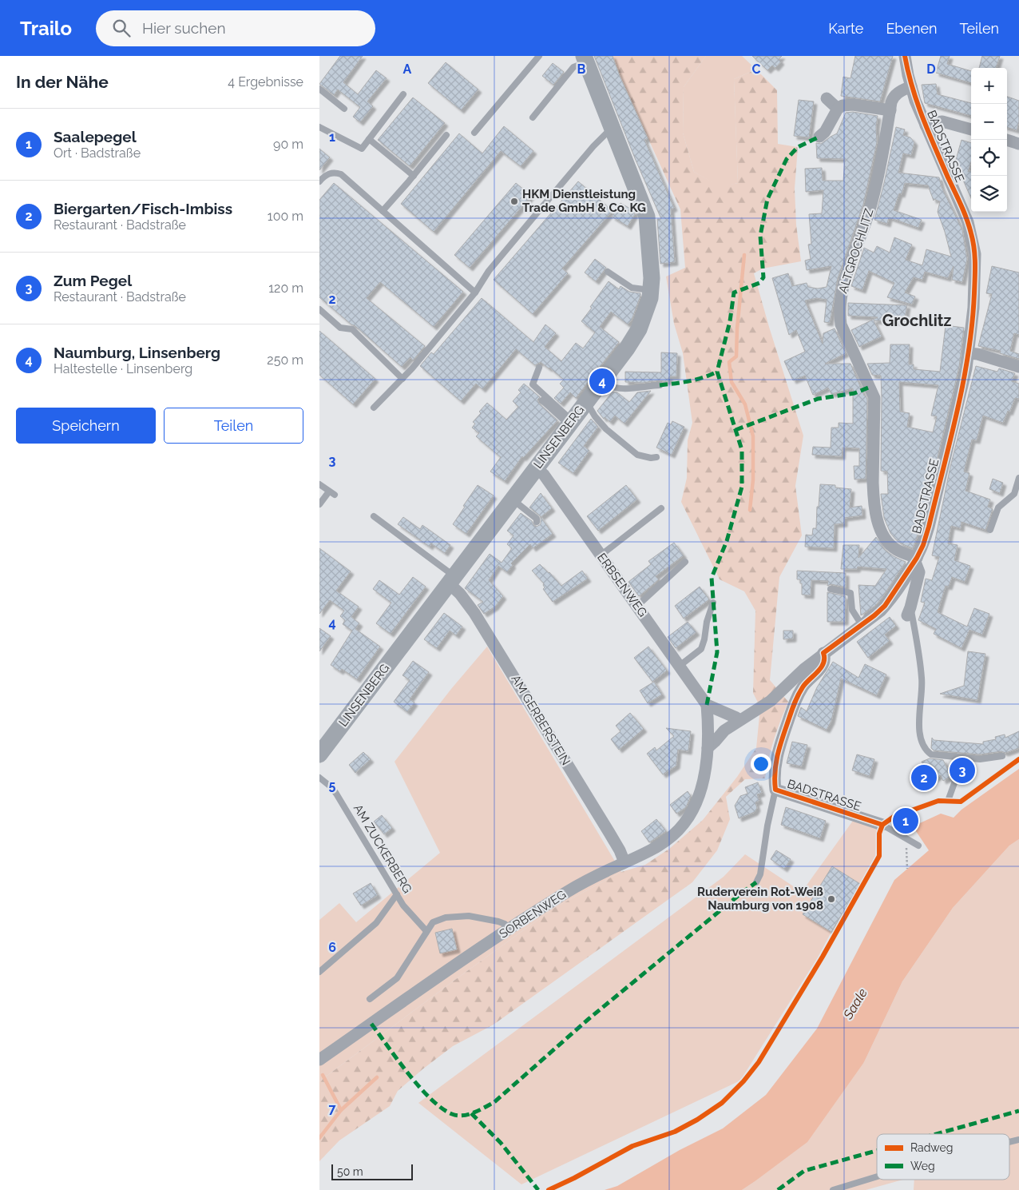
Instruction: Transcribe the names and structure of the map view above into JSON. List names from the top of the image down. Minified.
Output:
{"streets":{"main road":["LINSENBERG"],"street":["BADSTRASSE","ALTGROCHLITZ","ERBSENWEG","AM GERBERSTEIN","SORBENWEG"],"lane":["AM ZUCKERBERG"]},"crossings":[["BADSTRASSE","ALTGROCHLITZ"],["LINSENBERG","ERBSENWEG"],["LINSENBERG","AM GERBERSTEIN"],["ERBSENWEG","SORBENWEG"],["AM GERBERSTEIN","SORBENWEG"]],"districts":["Grochlitz"],"water":["Saale"],"places":["HKM Dienstleistung Trade GmbH & Co. KG","Ruderverein Rot-Weiß Naumburg von 1908"],"legend":["Radweg","Weg"],"scale_bar":"50 m","page":{"header":"Trailo","search":"Hier suchen","nav":["Karte","Ebenen","Teilen"],"heading":["In der Nähe","4 Ergebnisse"],"map_buttons":["+","−"],"list":[{"mark":"1","name":"Saalepegel","note":"Ort · Badstraße","value":"90 m"},{"mark":"2","name":"Biergarten/Fisch-Imbiss","note":"Restaurant · Badstraße","value":"100 m"},{"mark":"3","name":"Zum Pegel","note":"Restaurant · Badstraße","value":"120 m"},{"mark":"4","name":"Naumburg, Linsenberg","note":"Haltestelle · Linsenberg","value":"250 m"}],"pins":["4","3","2","1"],"buttons":["Speichern","Teilen"],"scale":"50 m"},"grid":{"columns":["A","B","C","D"],"rows":["1","2","3","4","5","6","7"]}}
